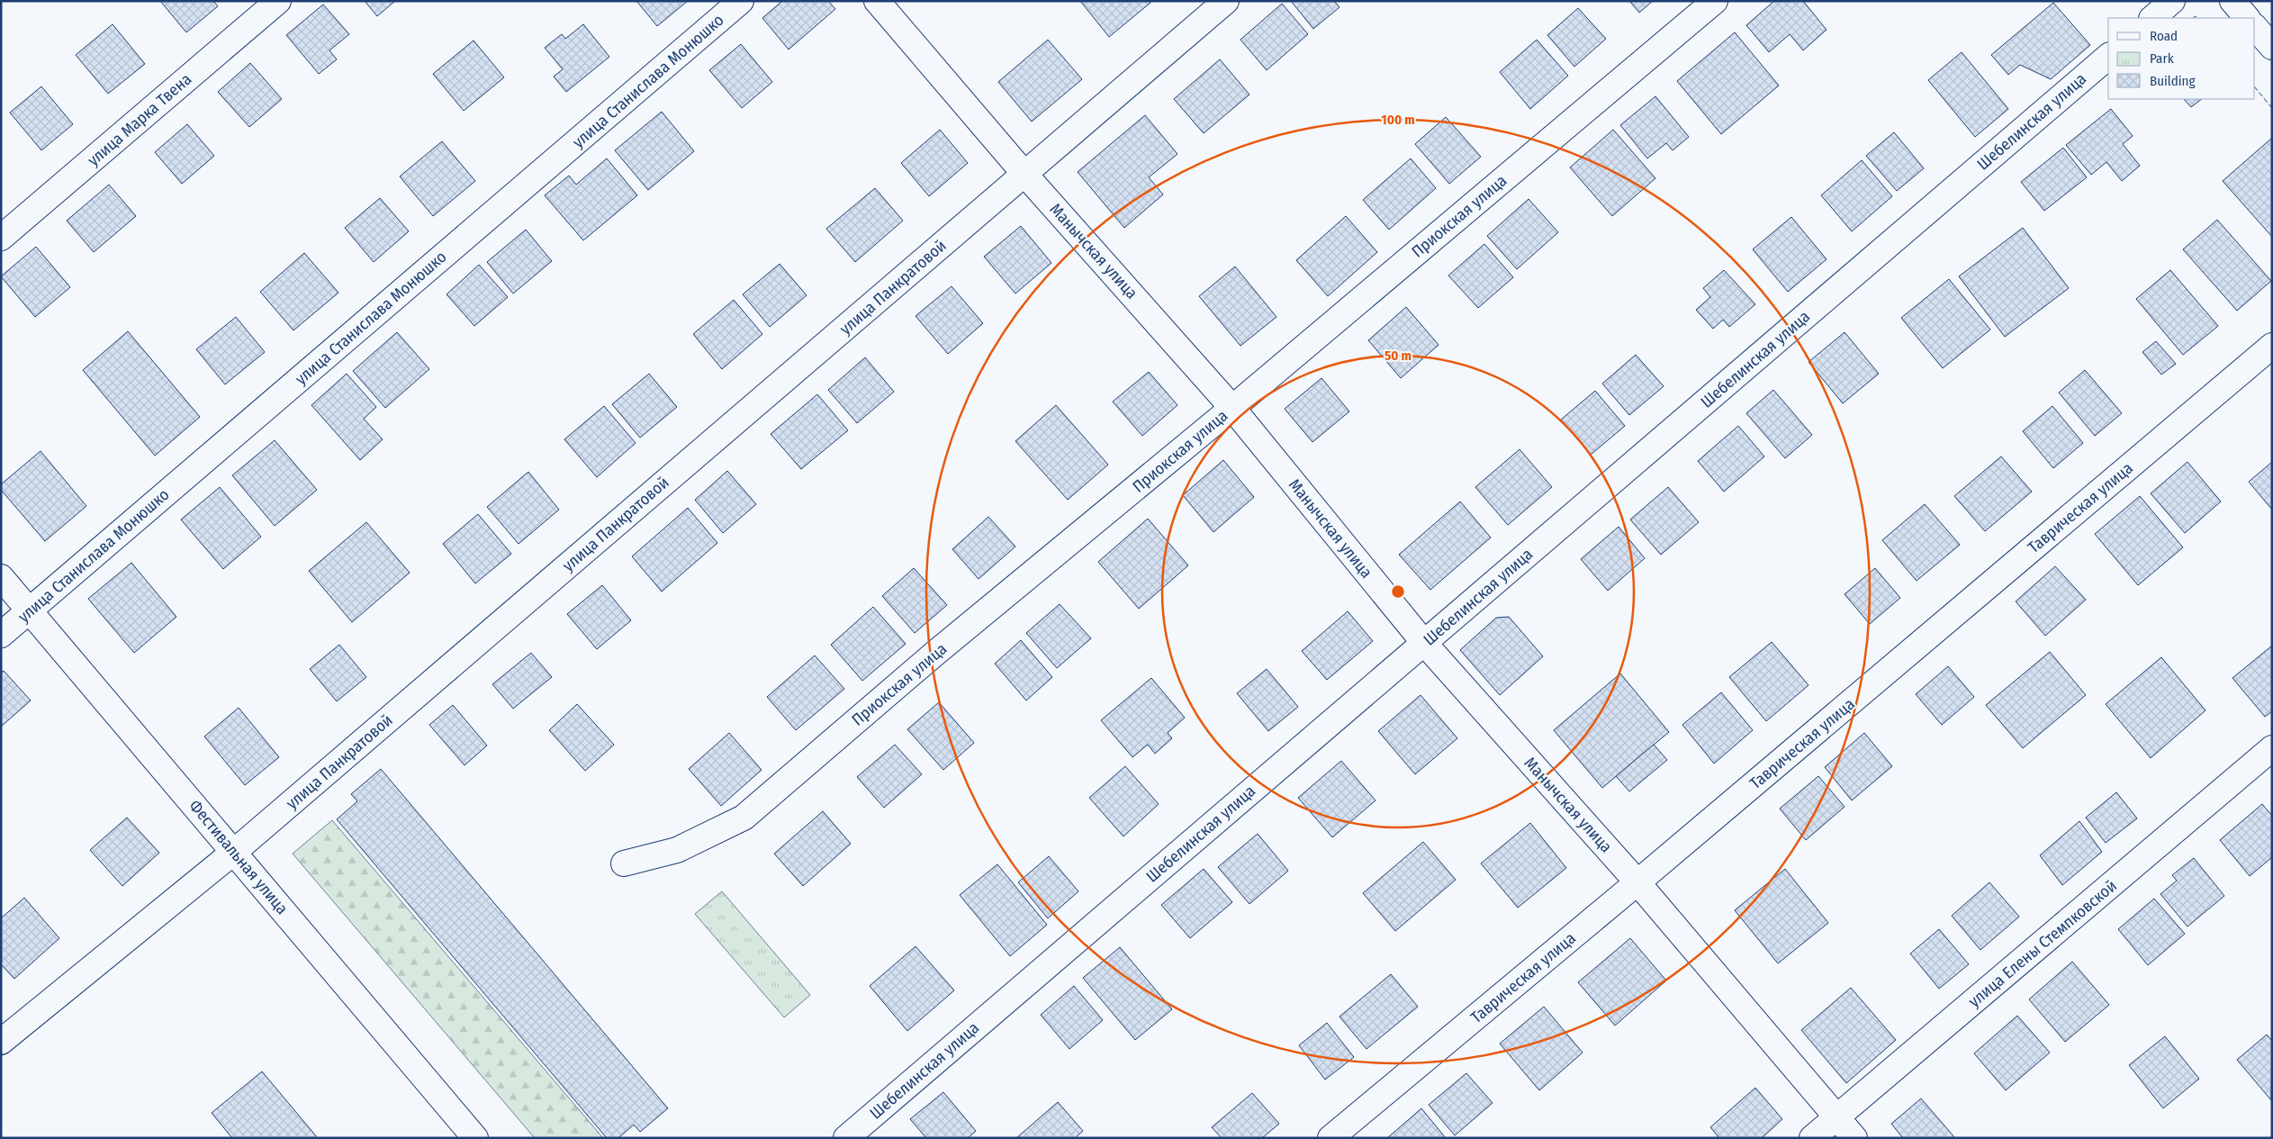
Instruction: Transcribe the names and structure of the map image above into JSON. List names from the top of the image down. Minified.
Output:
{"streets":{"street":["улица Станислава Монюшко","улица Марка Твена","Шебелинская улица","Приокская улица","Манычская улица","улица Панкратовой","Таврическая улица","Фестивальная улица","улица Елены Стемпковской"]},"crossings":[["улица Станислава Монюшко","Фестивальная улица"],["Шебелинская улица","Манычская улица"],["Приокская улица","Манычская улица"],["Манычская улица","улица Панкратовой"],["Манычская улица","Таврическая улица"],["Манычская улица","улица Елены Стемпковской"],["улица Панкратовой","Фестивальная улица"]],"legend":["Road","Park","Building"],"rings":["100 m","50 m"]}
